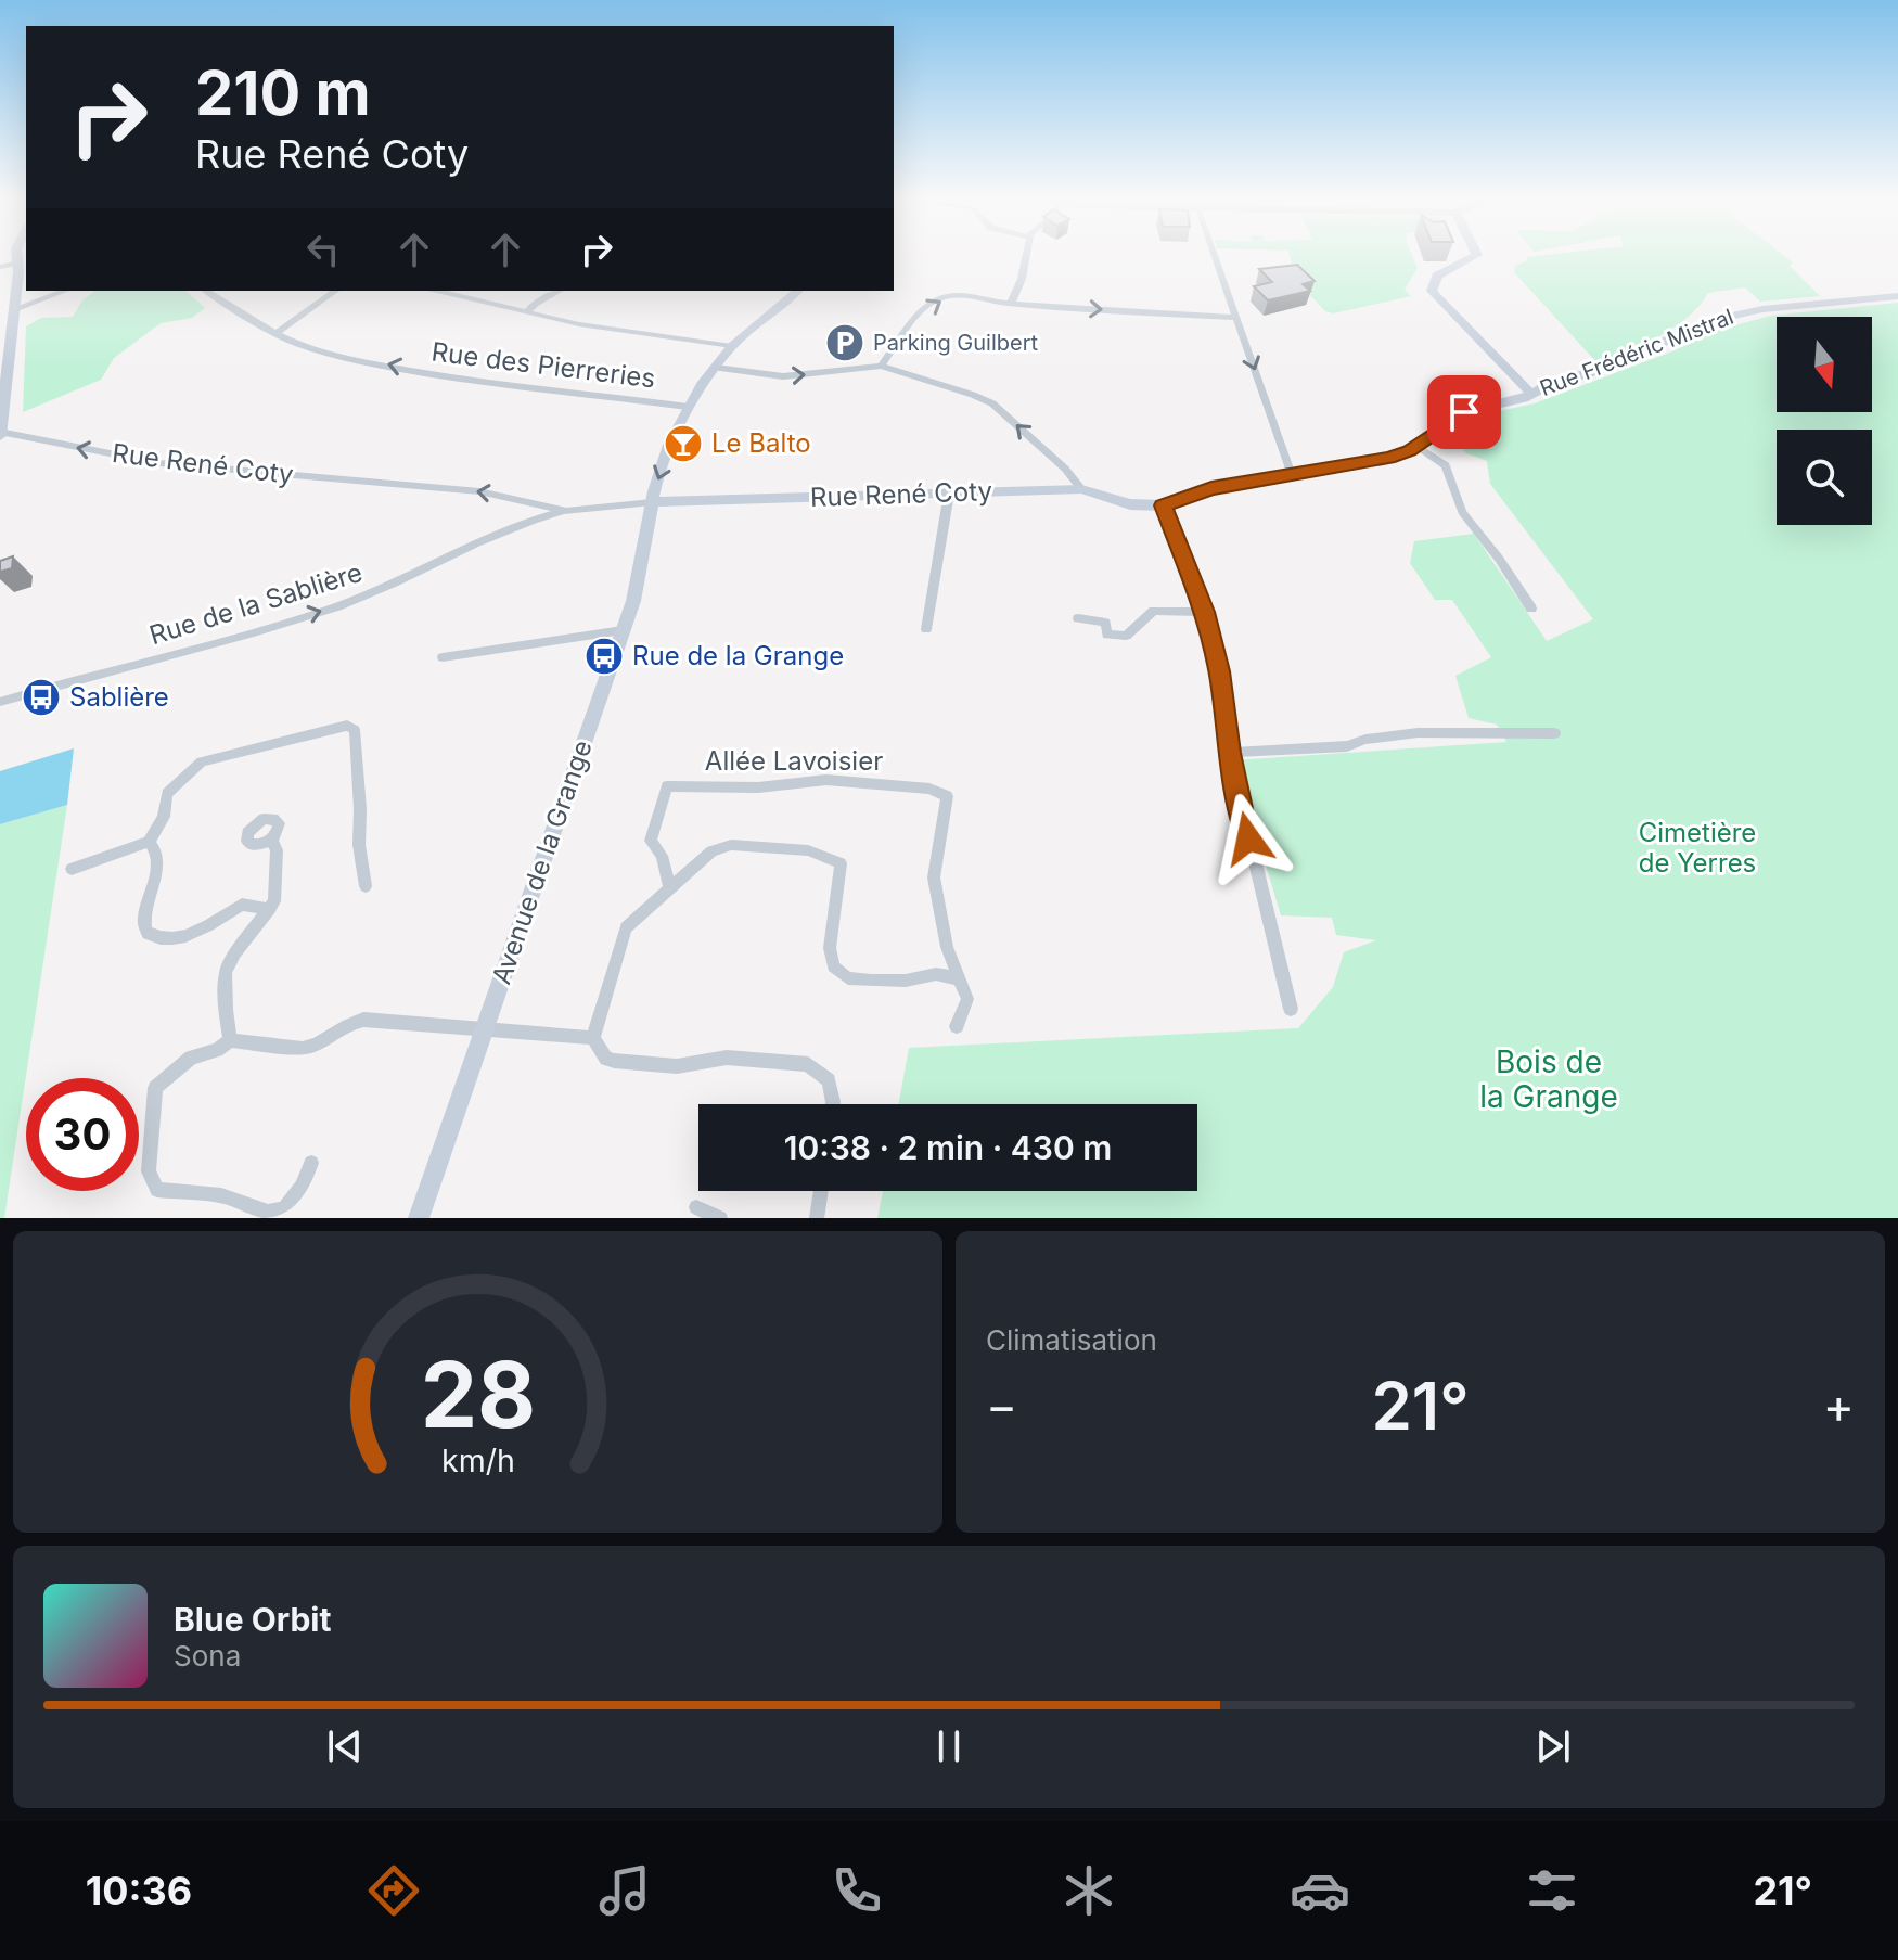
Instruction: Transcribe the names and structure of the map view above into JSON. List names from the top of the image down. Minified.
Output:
{"streets":{"street":["Rue Frédéric Mistral","Rue des Pierreries","Rue René Coty","Rue de la Sablière","Allée Lavoisier","Avenue de la Grange"]},"crossings":[["Rue Frédéric Mistral","Rue René Coty"],["Rue René Coty","Rue de la Sablière"],["Rue René Coty","Avenue de la Grange"]],"one_way":["Rue René Coty","Rue de la Sablière"],"parks":["Cimetière de Yerres","Bois de la Grange"],"places":{"parking":["Parking Guilbert"],"bar":["Le Balto"],"bus stop":["Rue de la Grange","Sablière"]},"north":"bottom","page":{"turn":["210 m","Rue René Coty"],"limit":"30","trip":"10:38 · 2 min · 430 m","tile":"Climatisation","heat":["−","21°","+"],"song":["Blue Orbit","Sona"],"tabs":["10:36","21°"],"gauge":["28","km/h"]}}
